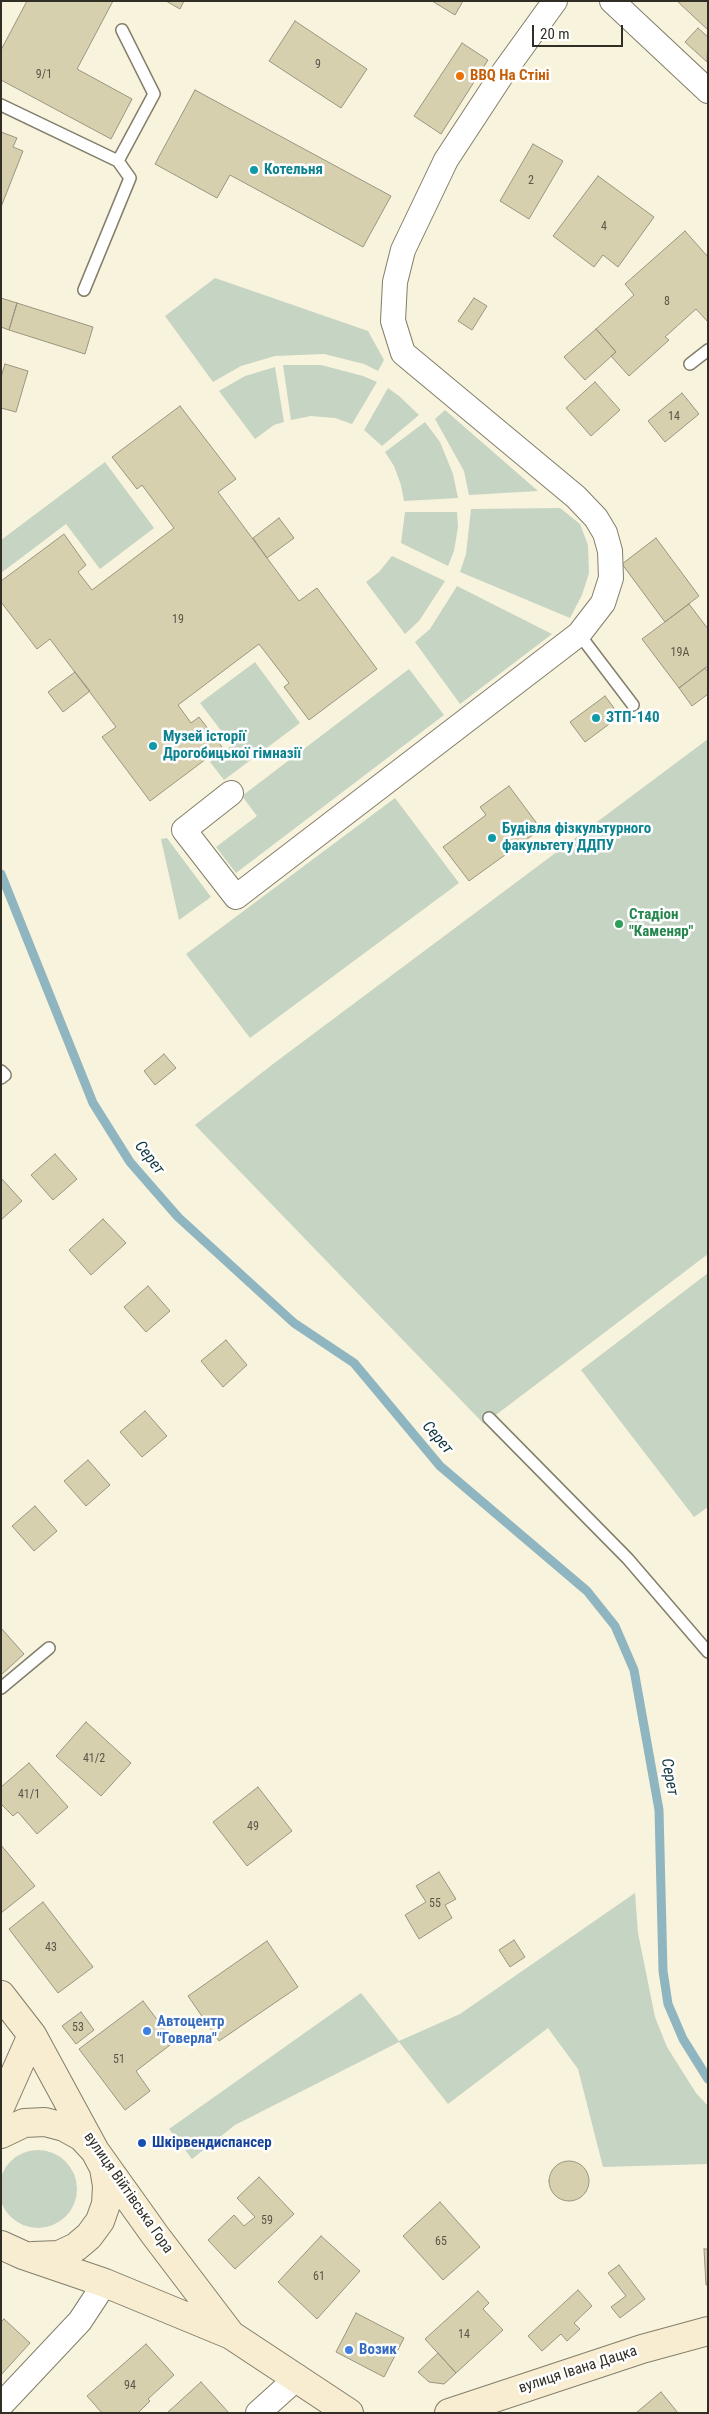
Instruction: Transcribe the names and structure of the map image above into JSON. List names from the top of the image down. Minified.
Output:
{"streets":{"street":["вулиця Війтівська Гора","вулиця Івана Дацка"]},"water":["Серет"],"places":["BBQ На Стіні","Котельня","ЗТП-140","Музей історії Дрогобицької гімназії","Будівля фізкультурного факультету ДДПУ","Стадіон \"Каменяр\"","Автоцентр \"Говерла\"","Шкірвендиспансер","Возик"],"house_numbers":["9","9/1","2","4","8","14","19","19А","41/2","41/1","49","55","43","53","51","59","65","61","14","94"],"scale_bar":"20 m"}
